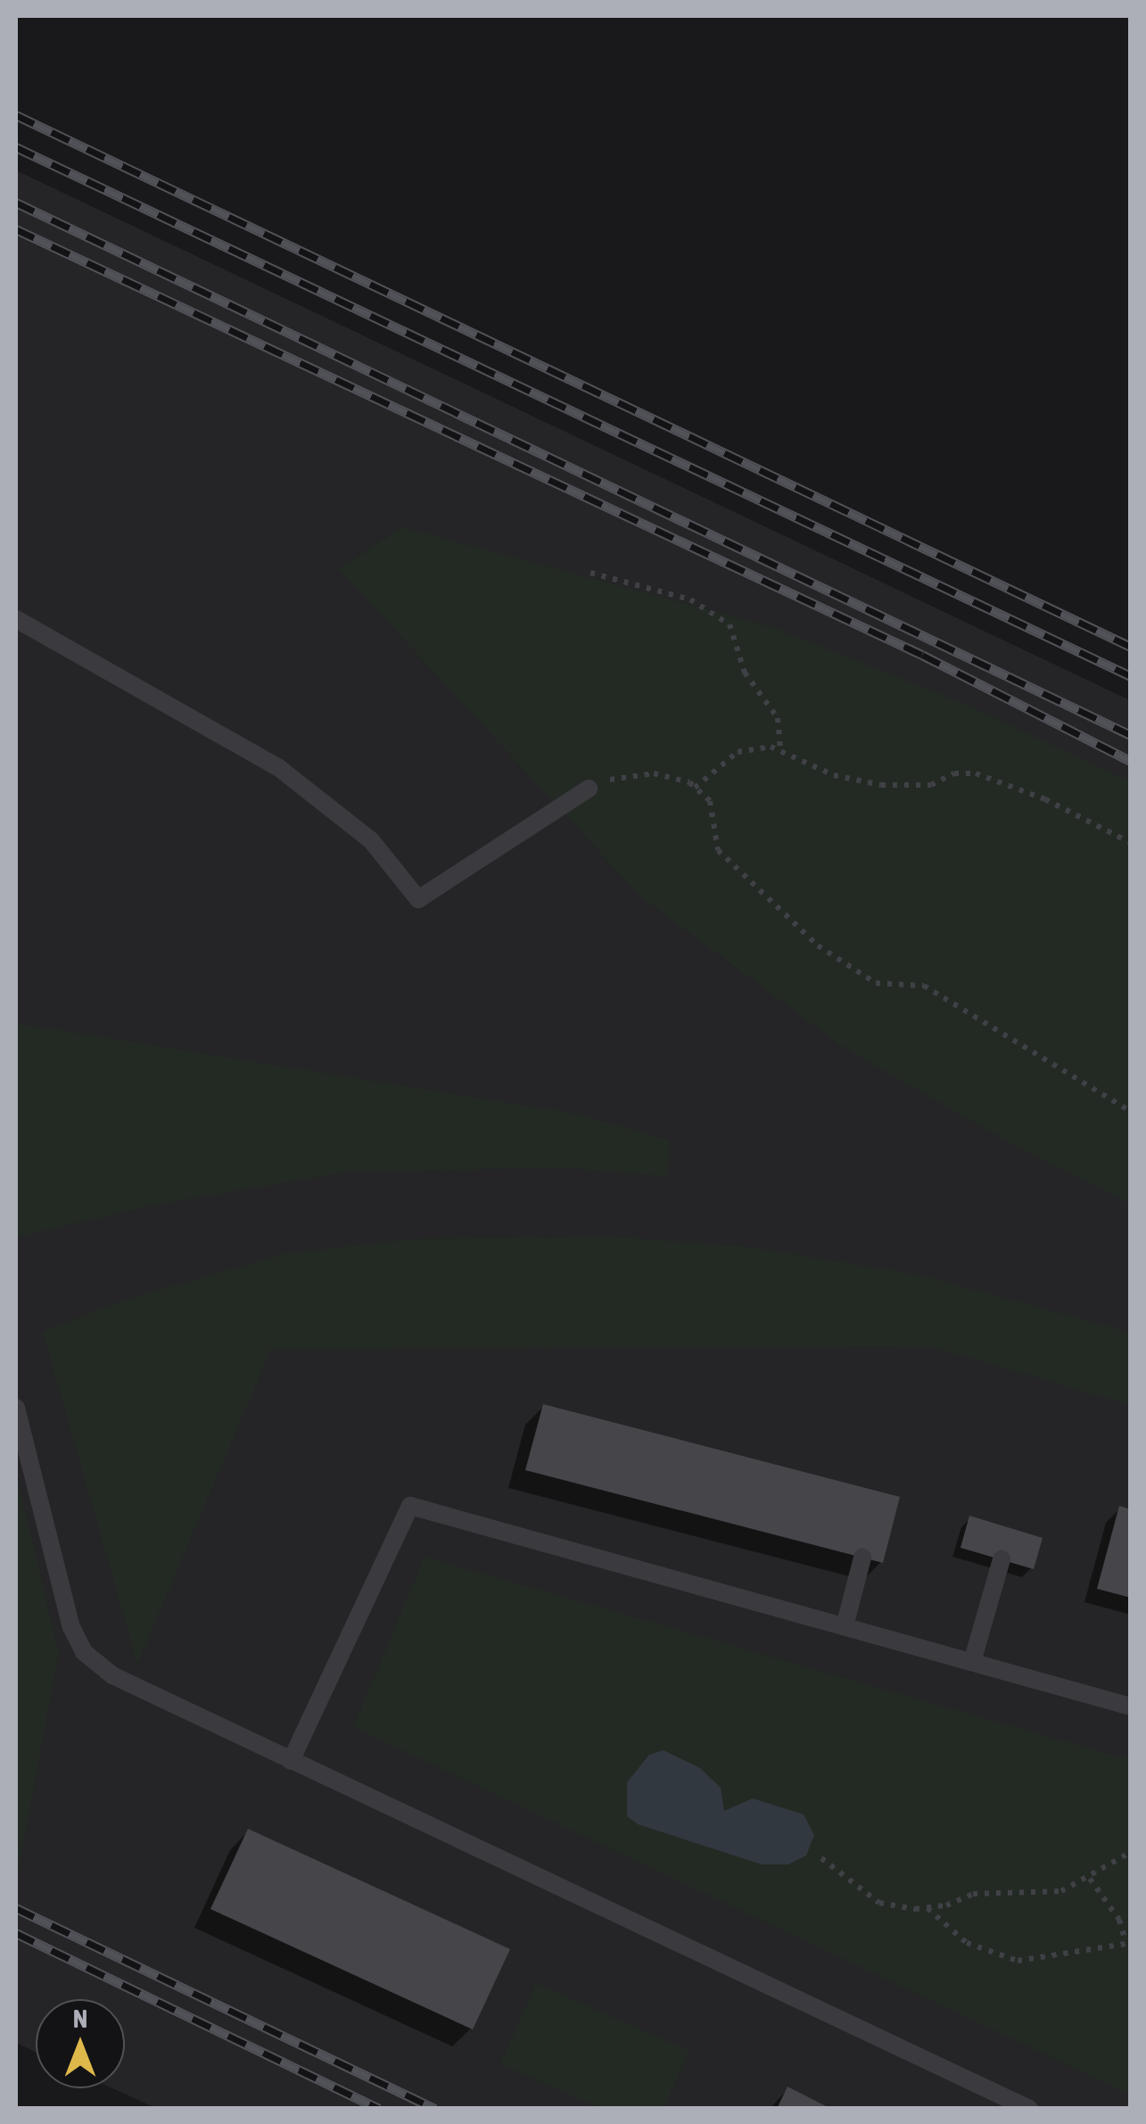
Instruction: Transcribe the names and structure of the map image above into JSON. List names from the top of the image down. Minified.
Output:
{"north":"top"}
